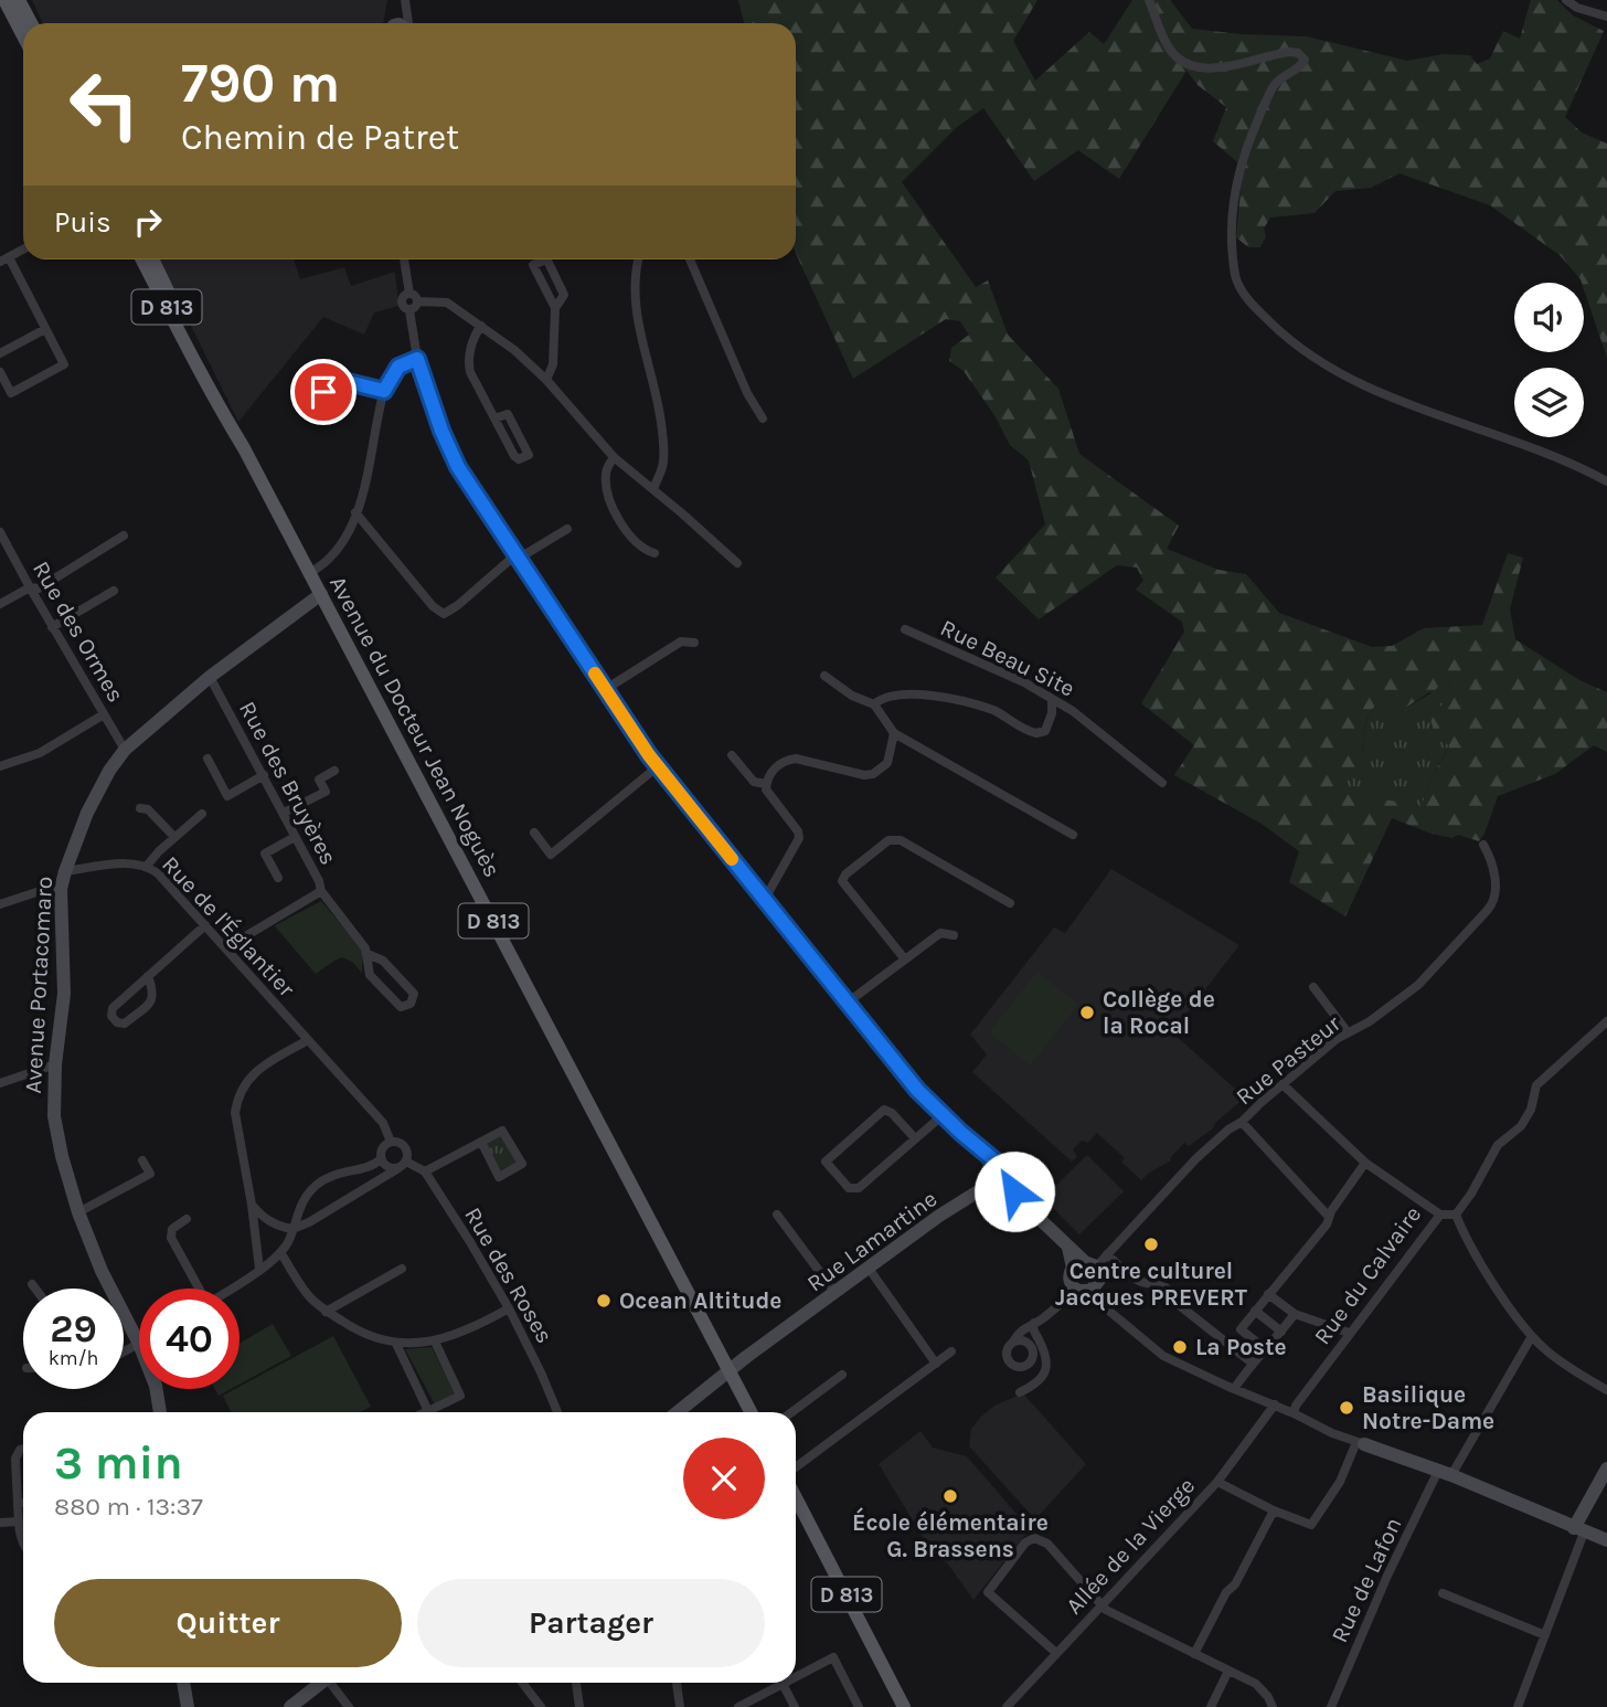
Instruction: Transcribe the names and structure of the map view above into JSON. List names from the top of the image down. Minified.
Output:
{"streets":{"main road":["D 813","Avenue du Docteur Jean Noguès"],"street":["Rue des Ormes","Rue Beau Site","Rue des Bruyères","Rue de l'Églantier","Avenue Portacomaro","Rue Pasteur","Rue Lamartine","Rue des Roses","Rue du Calvaire","Allée de la Vierge","Rue de Lafon"]},"crossings":[["Rue des Ormes","Avenue Portacomaro"],["Avenue du Docteur Jean Noguès","Avenue Portacomaro"],["Avenue du Docteur Jean Noguès","Rue Lamartine"],["Rue des Bruyères","Rue de l'Églantier"],["Rue des Bruyères","Avenue Portacomaro"],["Rue de l'Églantier","Avenue Portacomaro"],["Rue Pasteur","Rue du Calvaire"]],"places":["Collège de la Rocal","Centre culturel Jacques PREVERT","Ocean Altitude","La Poste","Basilique Notre-Dame","École élémentaire G. Brassens"],"page":{"turn":["790 m","Chemin de Patret"],"then":"Puis","speed":"29 km/h","limit":"40","heading":["3 min","880 m · 13:37"],"buttons":["Quitter","Partager"]}}
